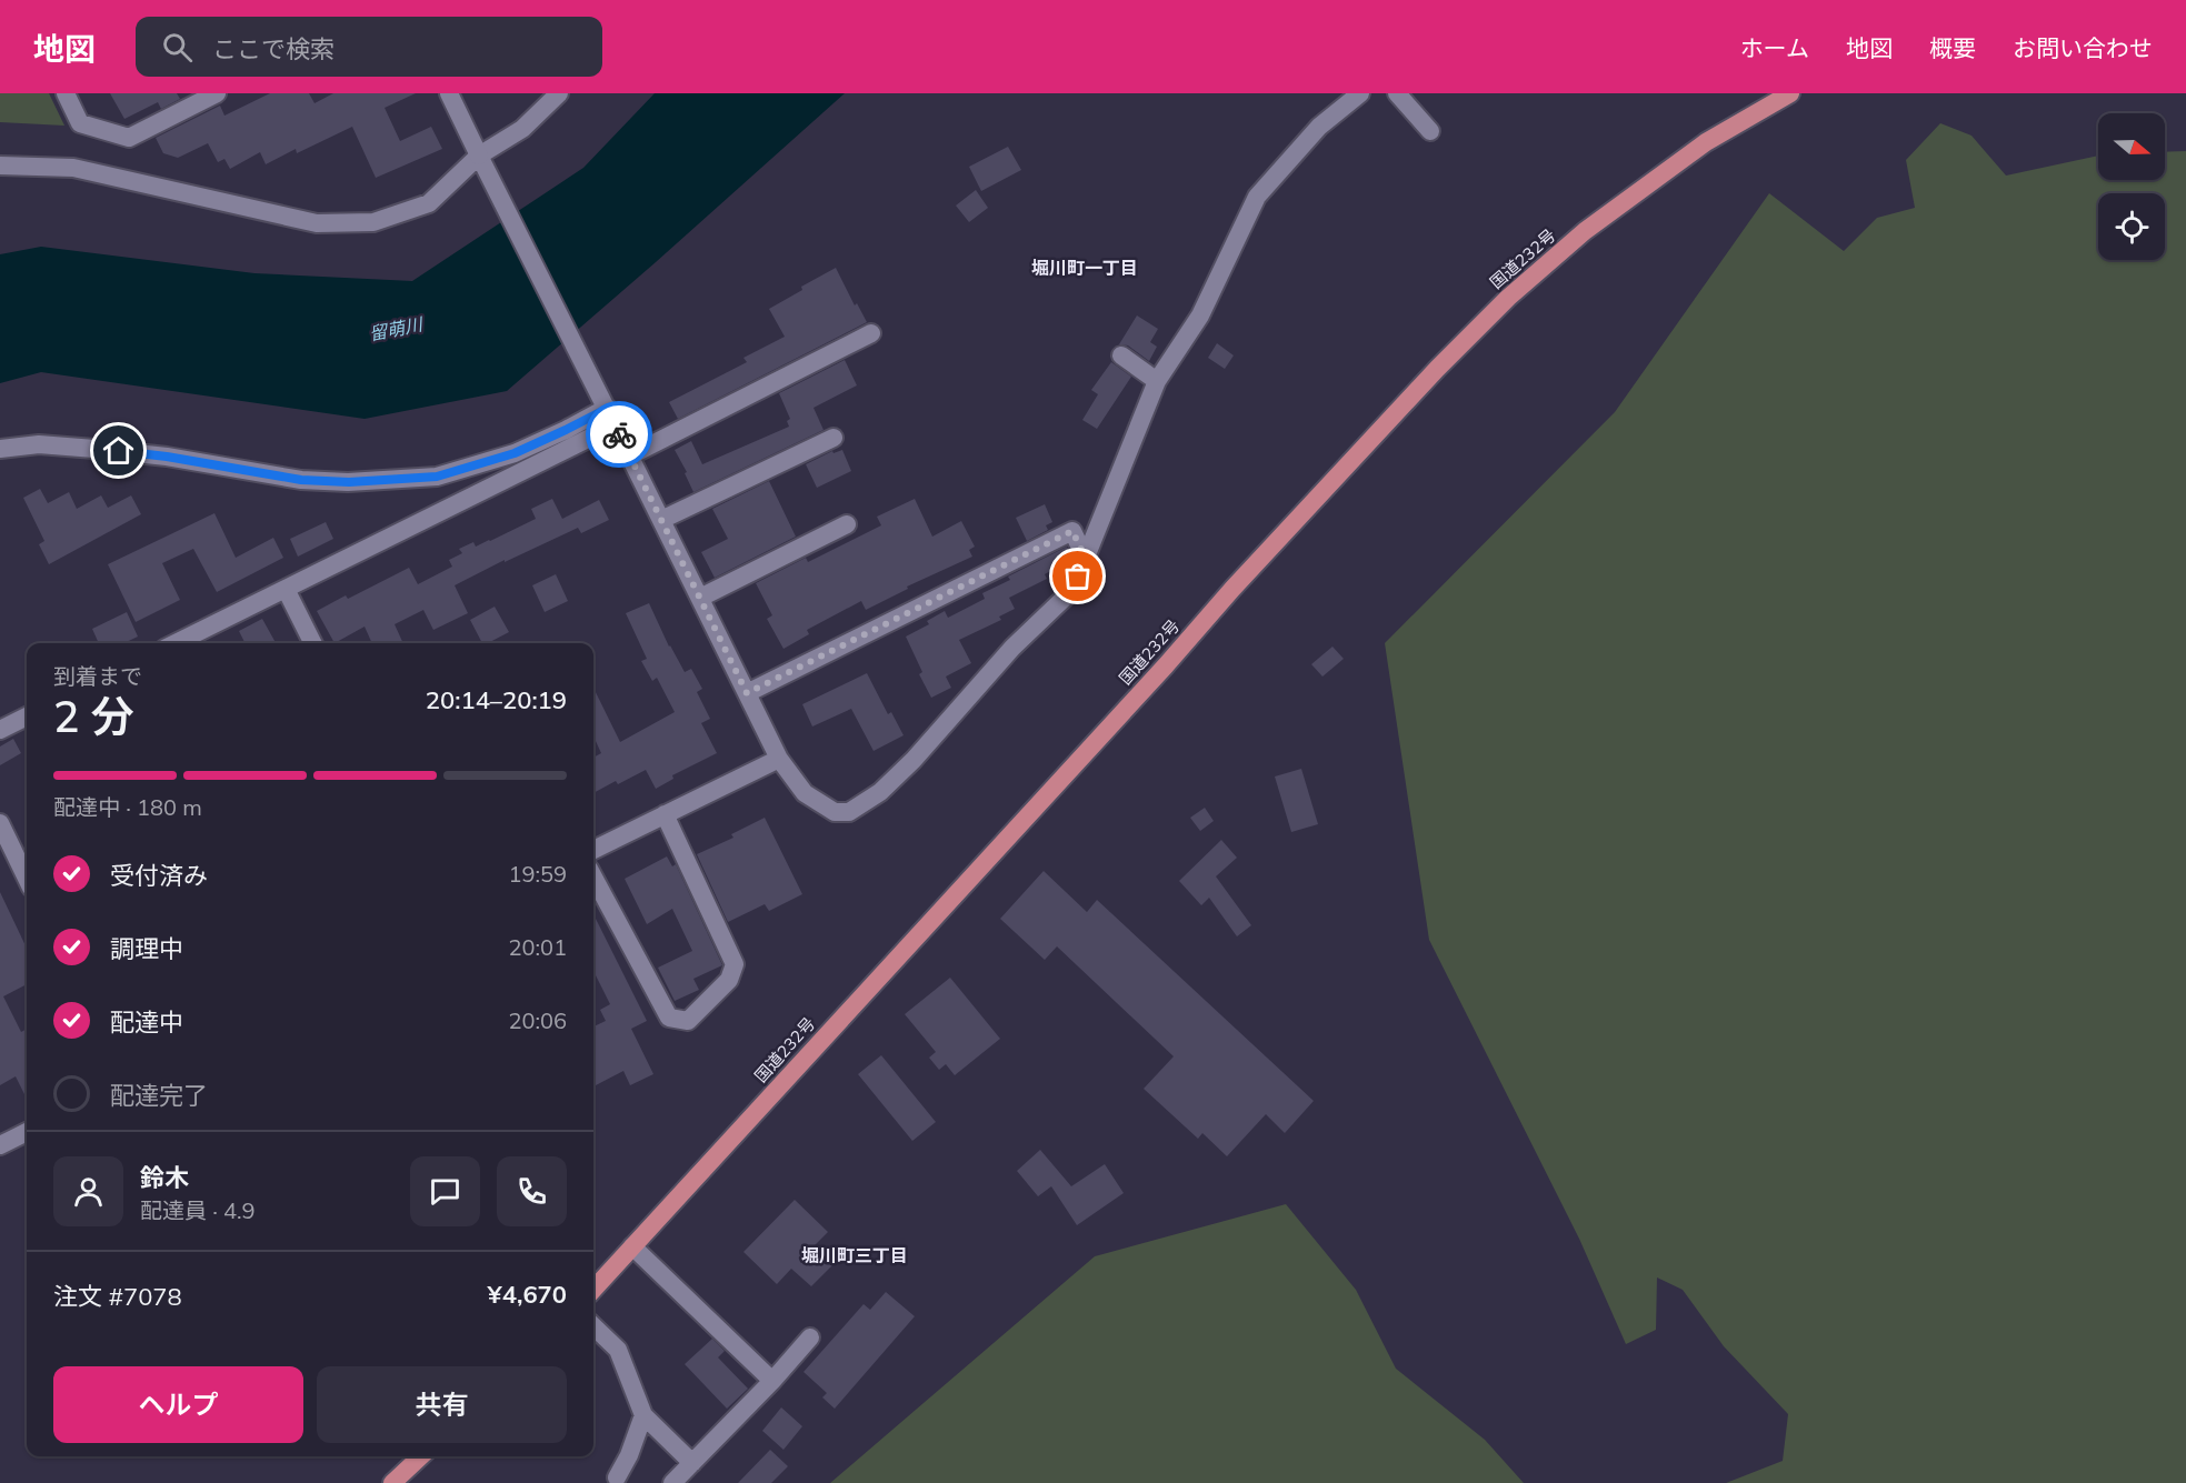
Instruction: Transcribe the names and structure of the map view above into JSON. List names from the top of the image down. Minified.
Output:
{"streets":{"highway":["国道232号"]},"districts":["堀川町一丁目","堀川町三丁目"],"water":["留萌川"],"north":"right","page":{"header":"地図","search":"ここで検索","nav":["ホーム","地図","概要","お問い合わせ"],"heading":["2 分","到着まで","20:14–20:19"],"panel":["鈴木","配達員 · 4.9","注文 #7078","¥4,670"],"bar":"配達中 · 180 m","list":[["受付済み","19:59"],["調理中","20:01"],["配達中","20:06"],"配達完了"],"buttons":["ヘルプ","共有"]}}
